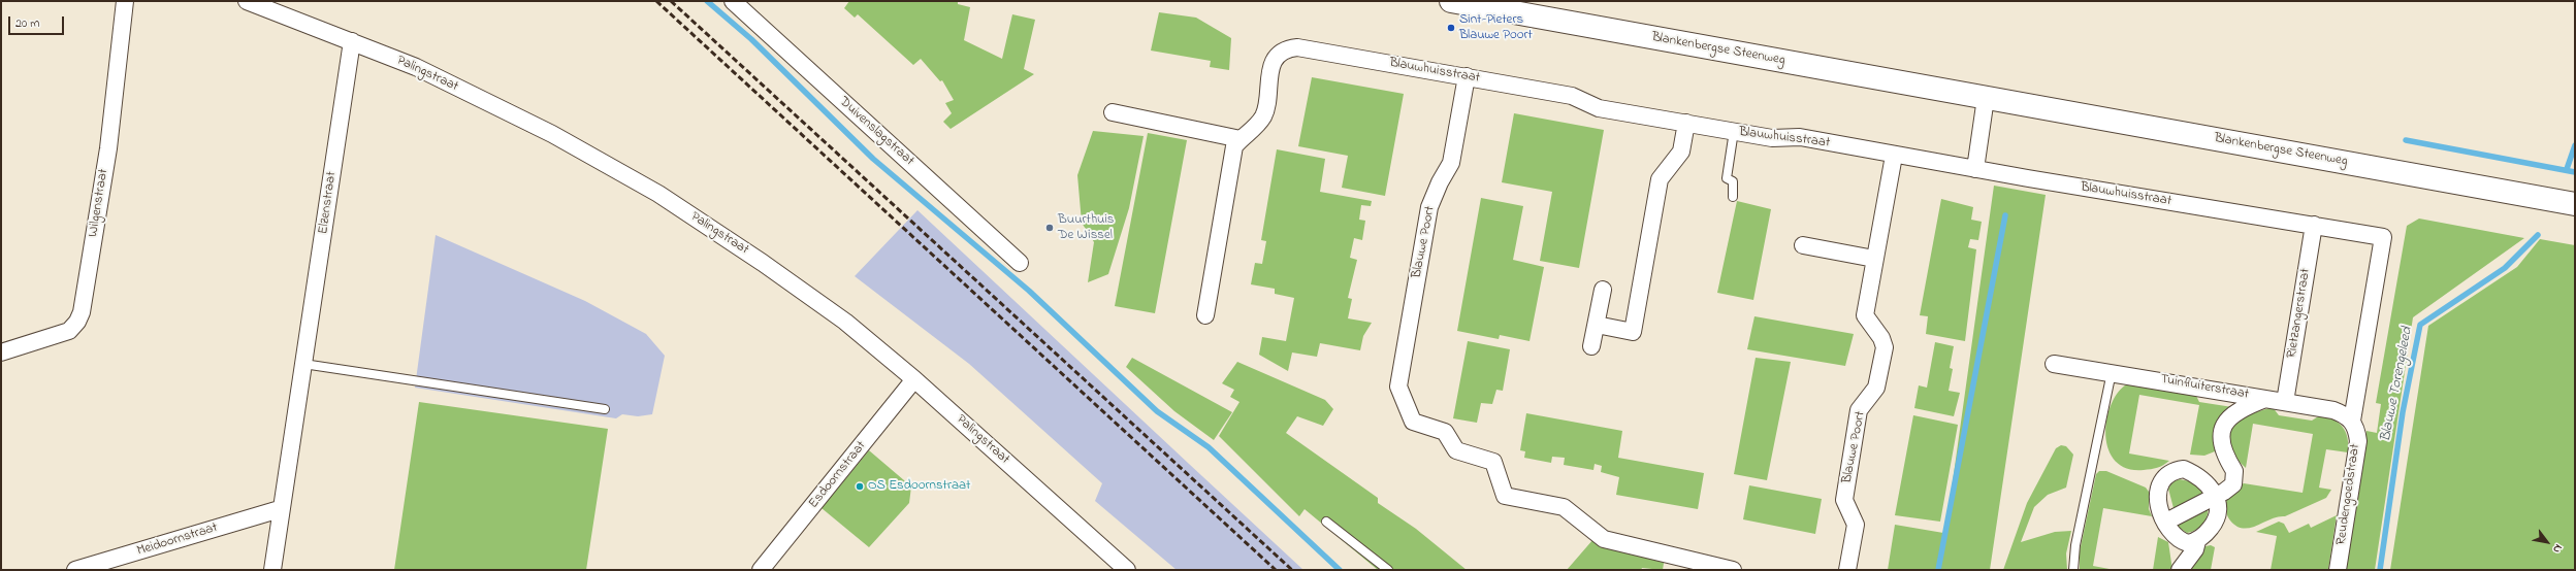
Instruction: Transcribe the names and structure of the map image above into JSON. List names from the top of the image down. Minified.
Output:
{"streets":{"main road":["Blankenbergse Steenweg"],"street":["Blauwhuisstraat","Palingstraat","Duivenslagstraat","Wilgenstraat","Elzenstraat","Blauwe Poort","Rietzangerstraat","Tuinfluiterstraat","Esdoornstraat","Reudengoedstraat","Meidoornstraat"]},"crossings":[["Blauwhuisstraat","Blauwe Poort"],["Blauwhuisstraat","Rietzangerstraat"],["Blauwhuisstraat","Tuinfluiterstraat"],["Blauwhuisstraat","Reudengoedstraat"],["Palingstraat","Elzenstraat"],["Palingstraat","Esdoornstraat"],["Elzenstraat","Meidoornstraat"],["Rietzangerstraat","Tuinfluiterstraat"],["Tuinfluiterstraat","Reudengoedstraat"]],"water":["Blauwe Torengeleed"],"places":["Sint-Pieters Blauwe Poort","Buurthuis De Wissel","OS Esdoornstraat"],"scale_bar":"20 m","north":"bottom right"}
